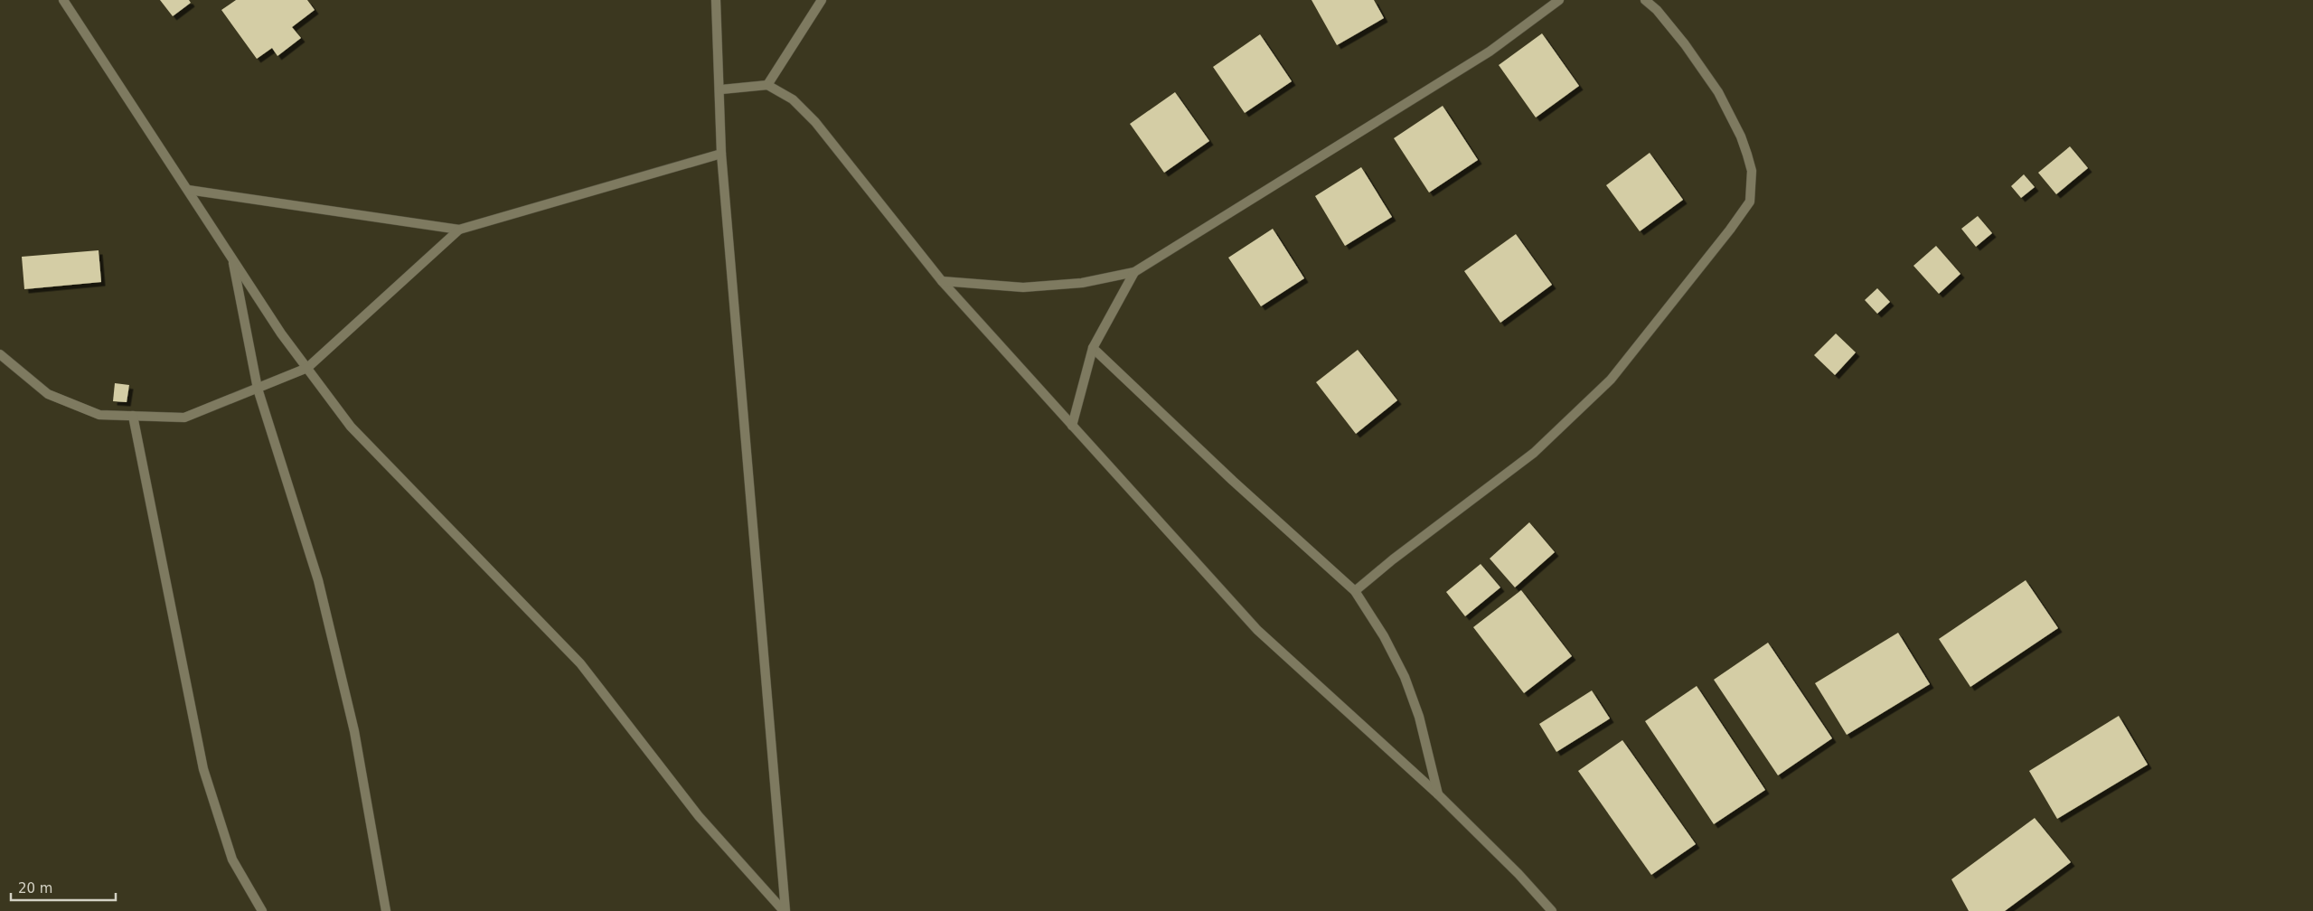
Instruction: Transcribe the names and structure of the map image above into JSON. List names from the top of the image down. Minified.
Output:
{"scale_bar":"20 m"}
